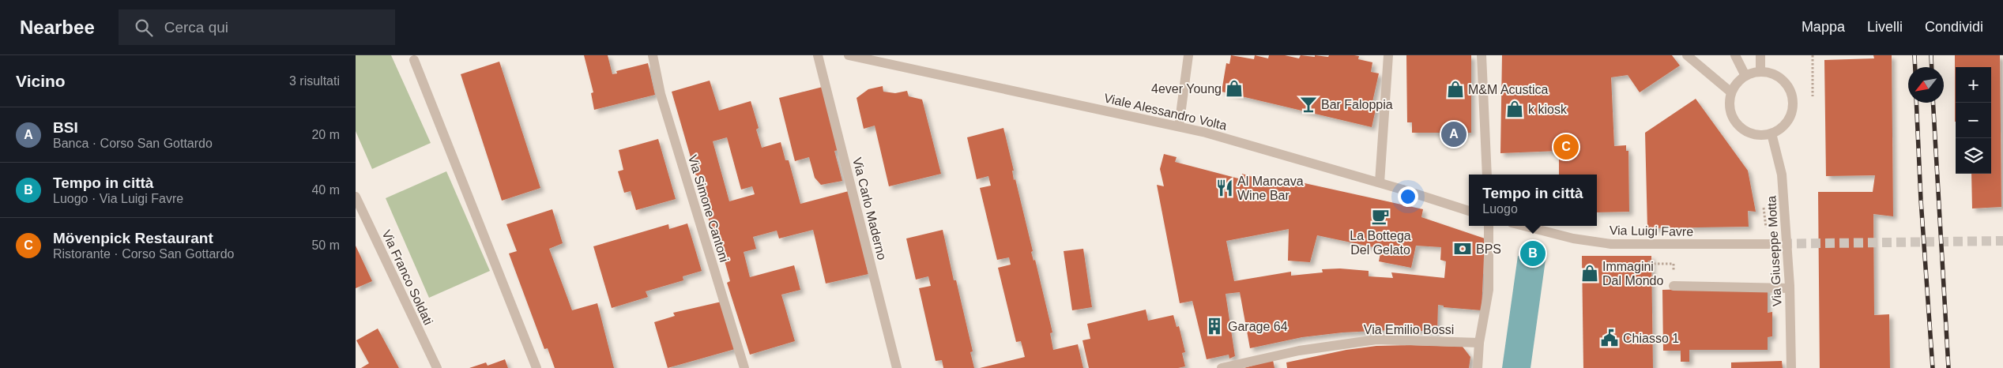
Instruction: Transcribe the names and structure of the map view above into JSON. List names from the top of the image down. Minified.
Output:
{"streets":{"street":["Viale Alessandro Volta","Via Simone Cantoni","Via Carlo Maderno","Via Luigi Favre","Via Giuseppe Motta","Via Franco Soldati","Via Emilio Bossi"]},"places":{"shop":["4ever Young","M&M Acustica","k kiosk","Immagini Dal Mondo"],"bar":["Bar Faloppia"],"restaurant":["Al Mancava Wine Bar"],"cafe":["La Bottega Del Gelato"],"bank":["BPS"],"building":["Garage 64"],"public building":["Chiasso 1"]},"north":"bottom left","page":{"header":"Nearbee","search":"Cerca qui","nav":["Mappa","Livelli","Condividi"],"heading":["Vicino","3 risultati"],"map_buttons":["+","−"],"list":[{"mark":"A","name":"BSI","note":"Banca · Corso San Gottardo","value":"20 m"},{"mark":"B","name":"Tempo in città","note":"Luogo · Via Luigi Favre","value":"40 m"},{"mark":"C","name":"Mövenpick Restaurant","note":"Ristorante · Corso San Gottardo","value":"50 m"}],"pins":["A","C","B"],"popup":["Tempo in città","Luogo"]}}
